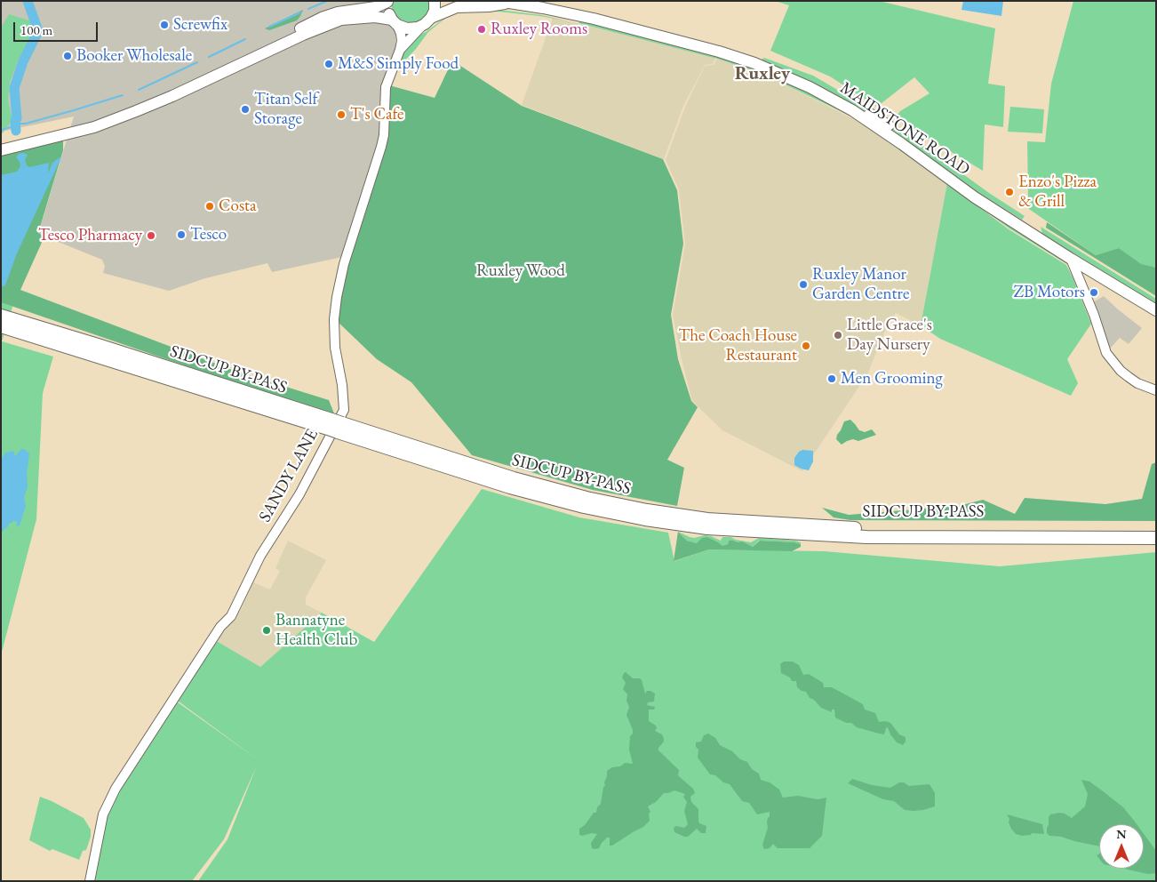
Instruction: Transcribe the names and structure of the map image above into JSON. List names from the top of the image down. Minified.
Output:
{"streets":{"highway":["SIDCUP BY-PASS"],"main road":["MAIDSTONE ROAD"],"street":["SANDY LANE"]},"crossings":[["MAIDSTONE ROAD","SANDY LANE"]],"districts":["Ruxley"],"parks":["Ruxley Wood"],"places":["Screwfix","Ruxley Rooms","Booker Wholesale","M&S Simply Food","Titan Self Storage","T's Cafe","Enzo's Pizza & Grill","Costa","Tesco","Tesco Pharmacy","Ruxley Manor Garden Centre","ZB Motors","Little Grace's Day Nursery","The Coach House Restaurant","Men Grooming","Bannatyne Health Club"],"scale_bar":"100 m","north":"top"}
